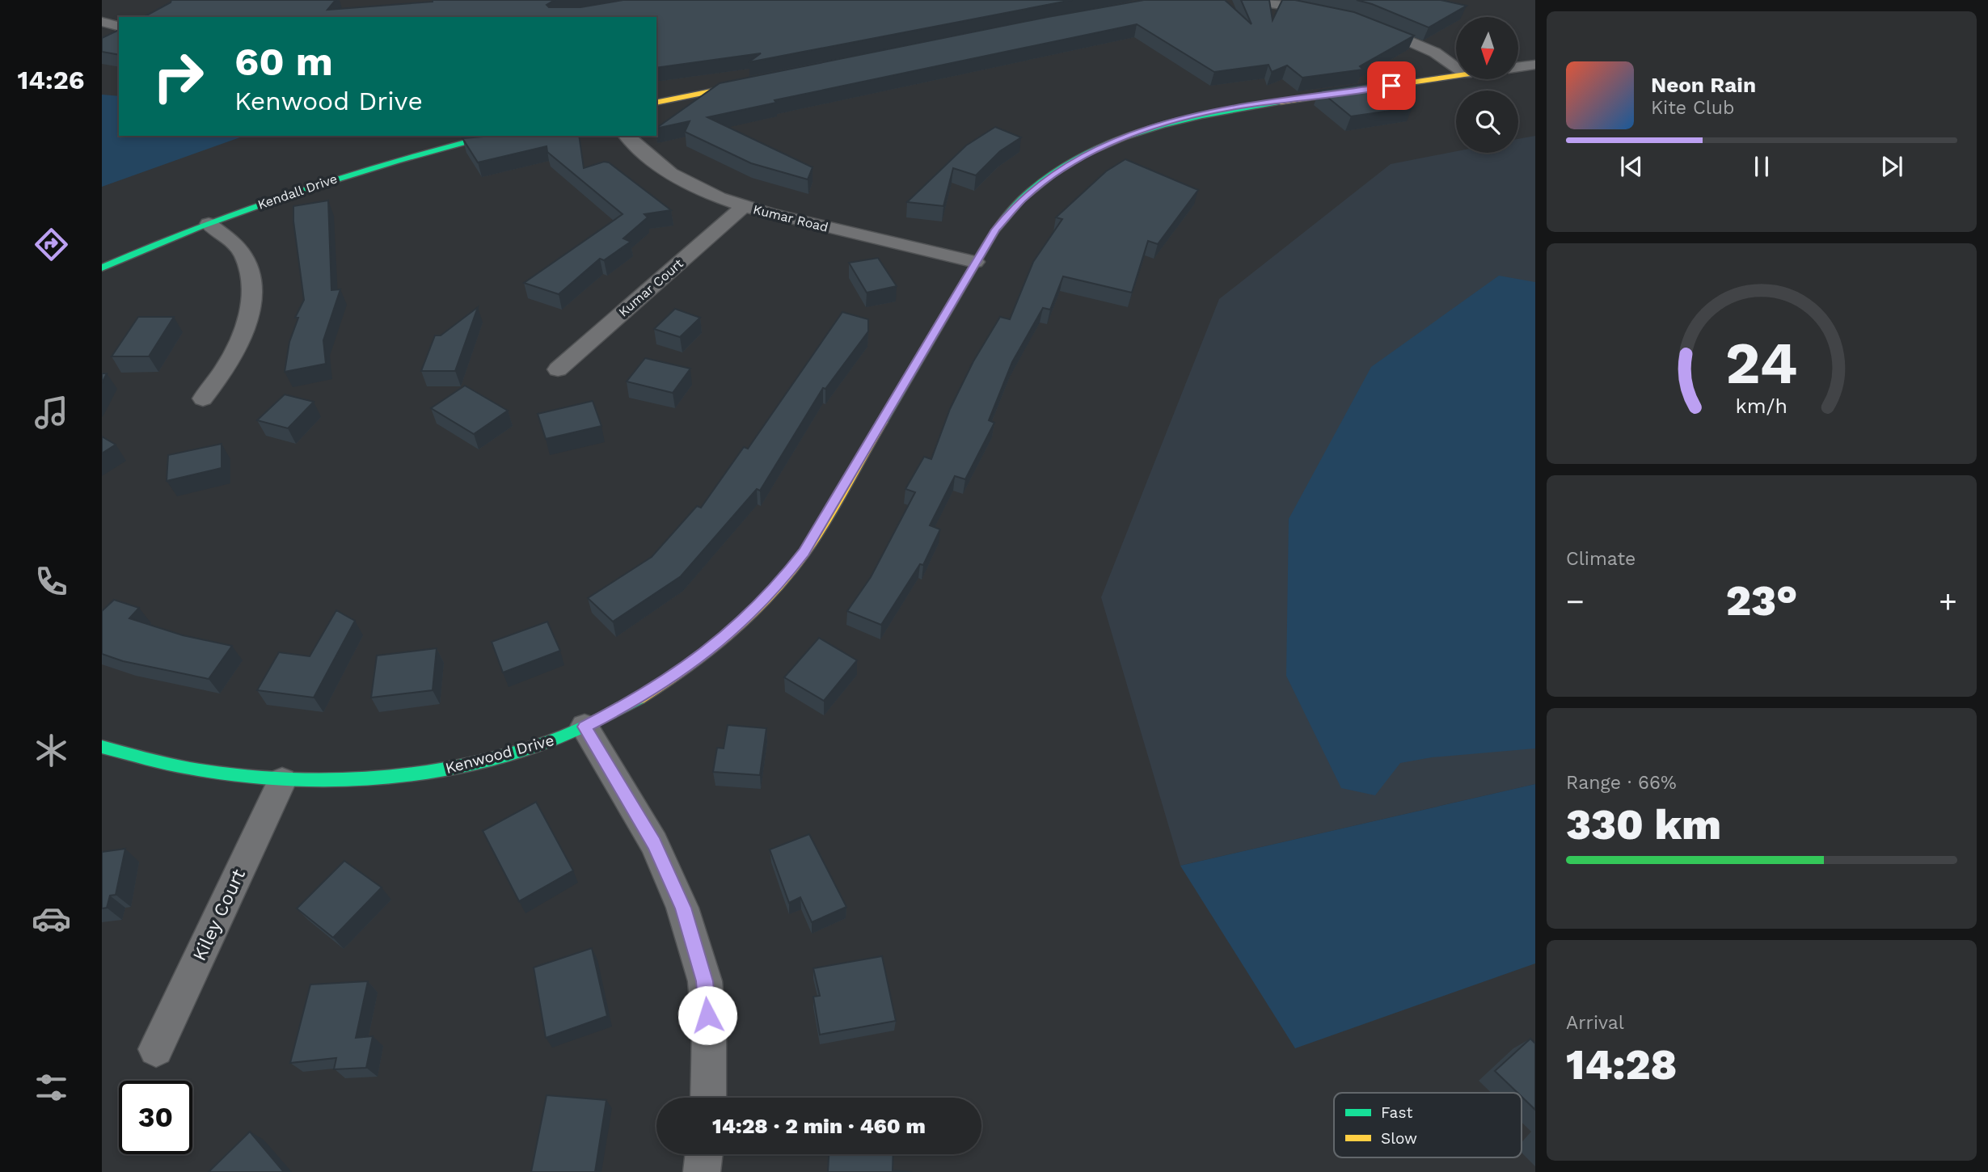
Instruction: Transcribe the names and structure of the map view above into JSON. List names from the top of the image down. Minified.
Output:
{"streets":{"street":["Kendall Drive","Kumar Road","Kumar Court","Kenwood Drive","Kiley Court"]},"crossings":[["Kumar Road","Kumar Court"],["Kumar Road","Kenwood Drive"],["Kenwood Drive","Kiley Court"]],"legend":["Fast","Slow"],"north":"bottom","page":{"tabs":"14:26","turn":["60 m","Kenwood Drive"],"song":["Neon Rain","Kite Club"],"tile":["Climate",["Range · 66%","330 km"],["Arrival","14:28"]],"heat":["−","23°","+"],"limit":"30","trip":"14:28 · 2 min · 460 m","gauge":["24","km/h"]}}
